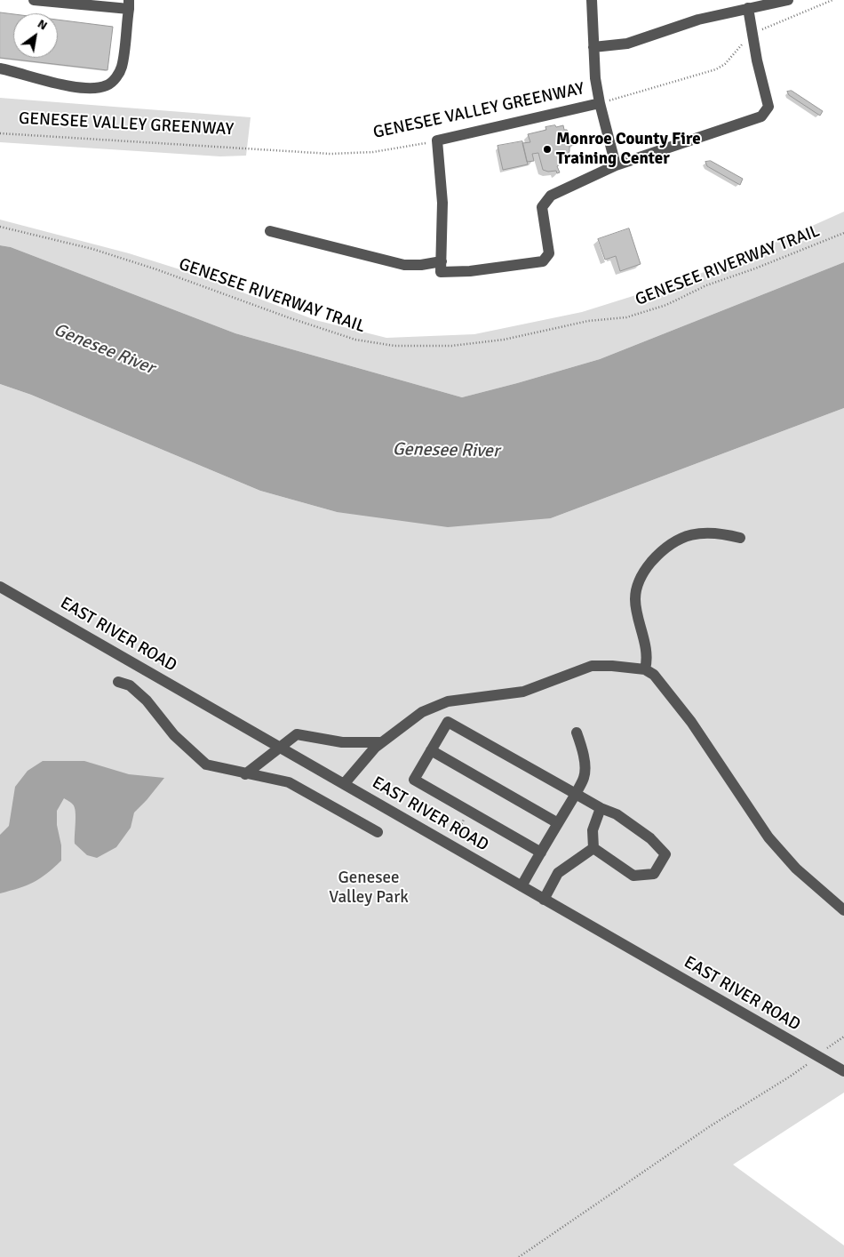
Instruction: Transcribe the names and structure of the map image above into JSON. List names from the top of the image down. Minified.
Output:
{"streets":{"street":["GENESEE VALLEY GREENWAY","EAST RIVER ROAD"],"path":["GENESEE RIVERWAY TRAIL"]},"water":["Genesee River"],"parks":["Genesee Valley Park"],"places":["Monroe County Fire Training Center"],"north":"top right"}
